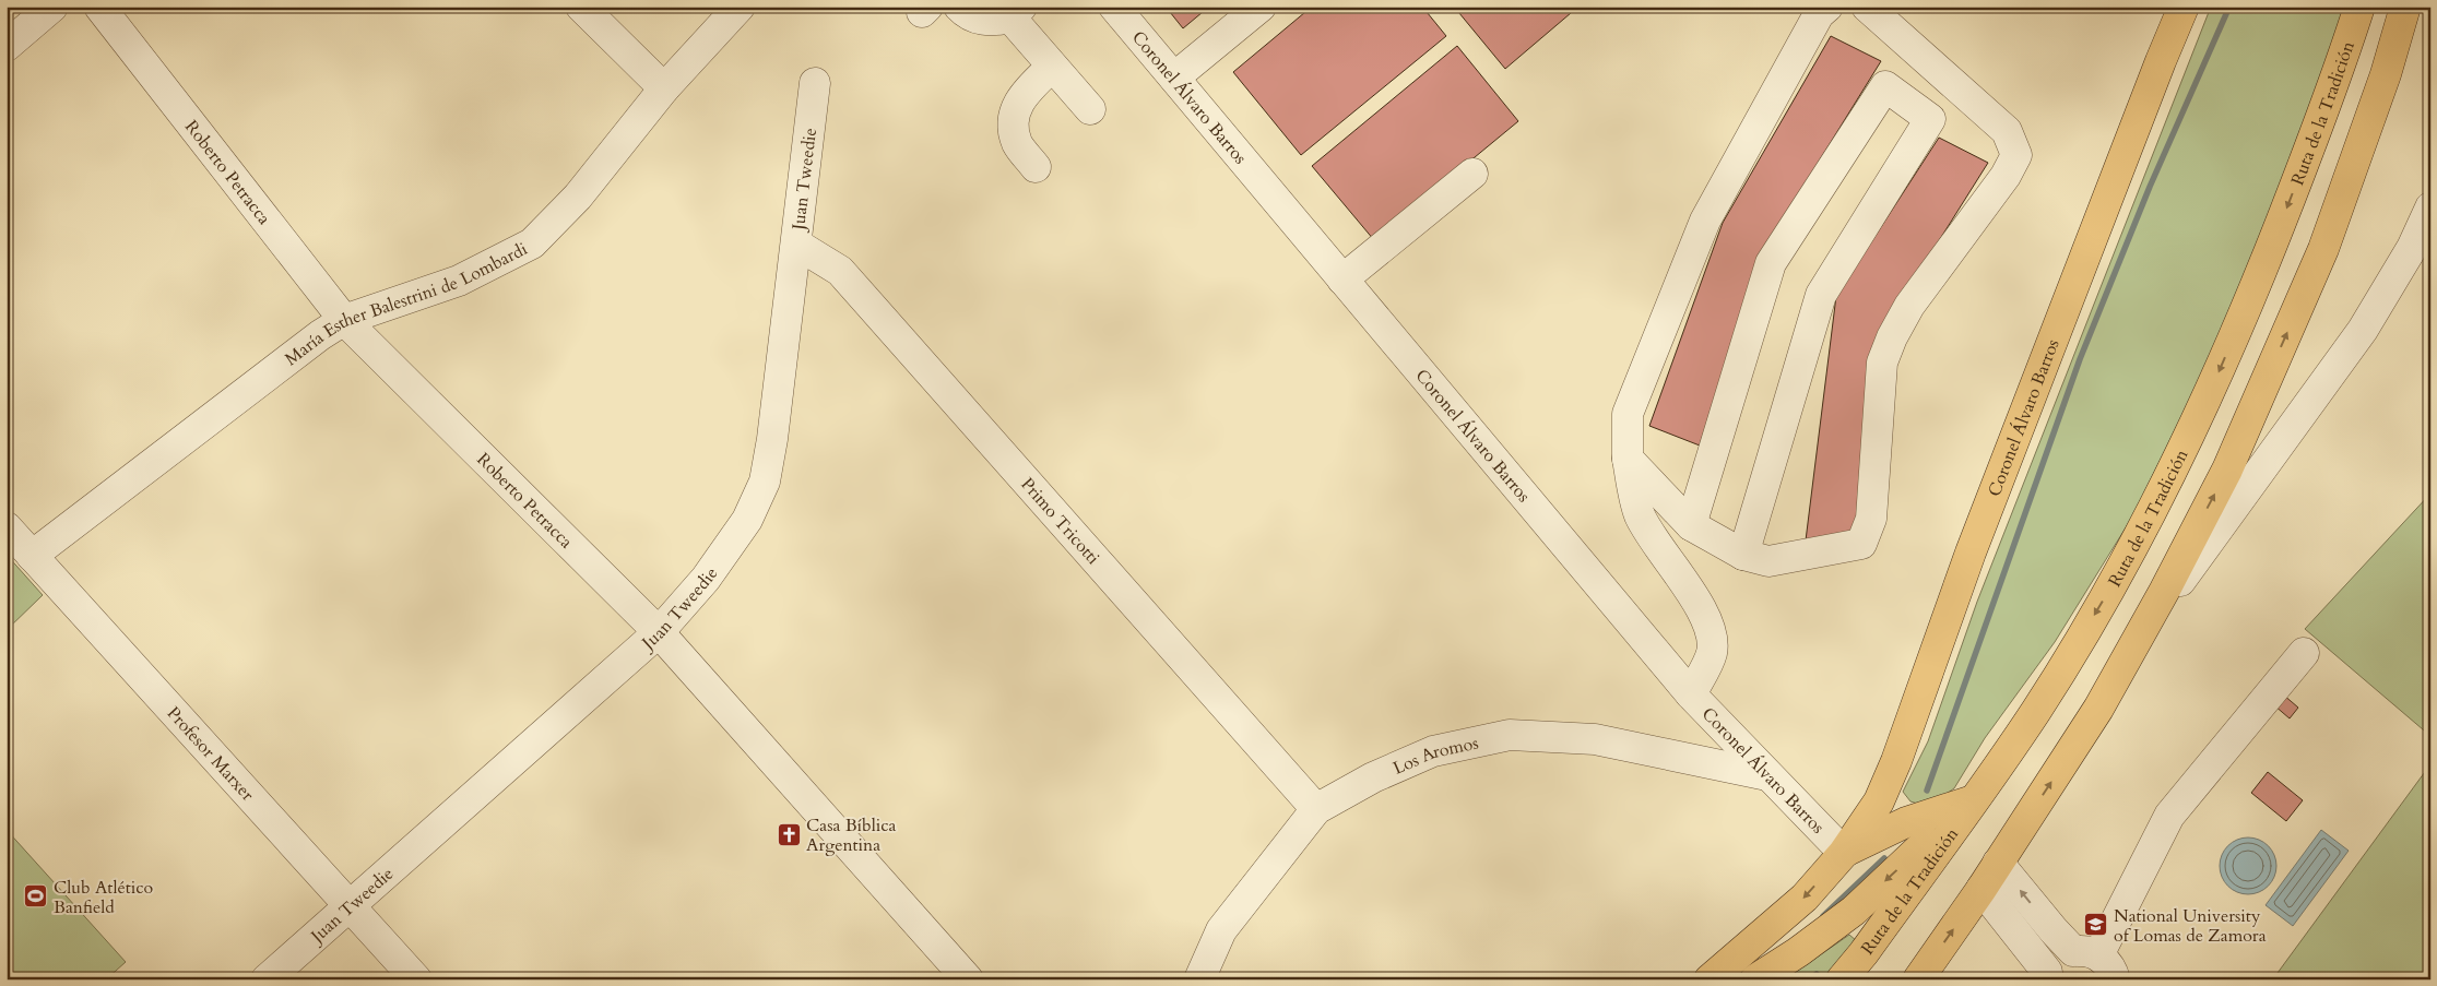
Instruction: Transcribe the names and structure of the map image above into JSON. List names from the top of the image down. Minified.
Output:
{"streets":{"main road":["Coronel Álvaro Barros","Ruta de la Tradición"],"street":["Roberto Petracca","Juan Tweedie","María Esther Balestrini de Lombardi","Primo Tricotti","Profesor Marxer","Los Aromos"]},"crossings":[["Coronel Álvaro Barros","Los Aromos"],["Roberto Petracca","Juan Tweedie"],["Roberto Petracca","María Esther Balestrini de Lombardi"],["Juan Tweedie","Primo Tricotti"],["Juan Tweedie","Profesor Marxer"],["María Esther Balestrini de Lombardi","Profesor Marxer"],["Primo Tricotti","Los Aromos"]],"places":{"church":["Casa Bíblica Argentina"],"sports":["Club Atlético Banfield"],"school or university":["National University of Lomas de Zamora"]}}
